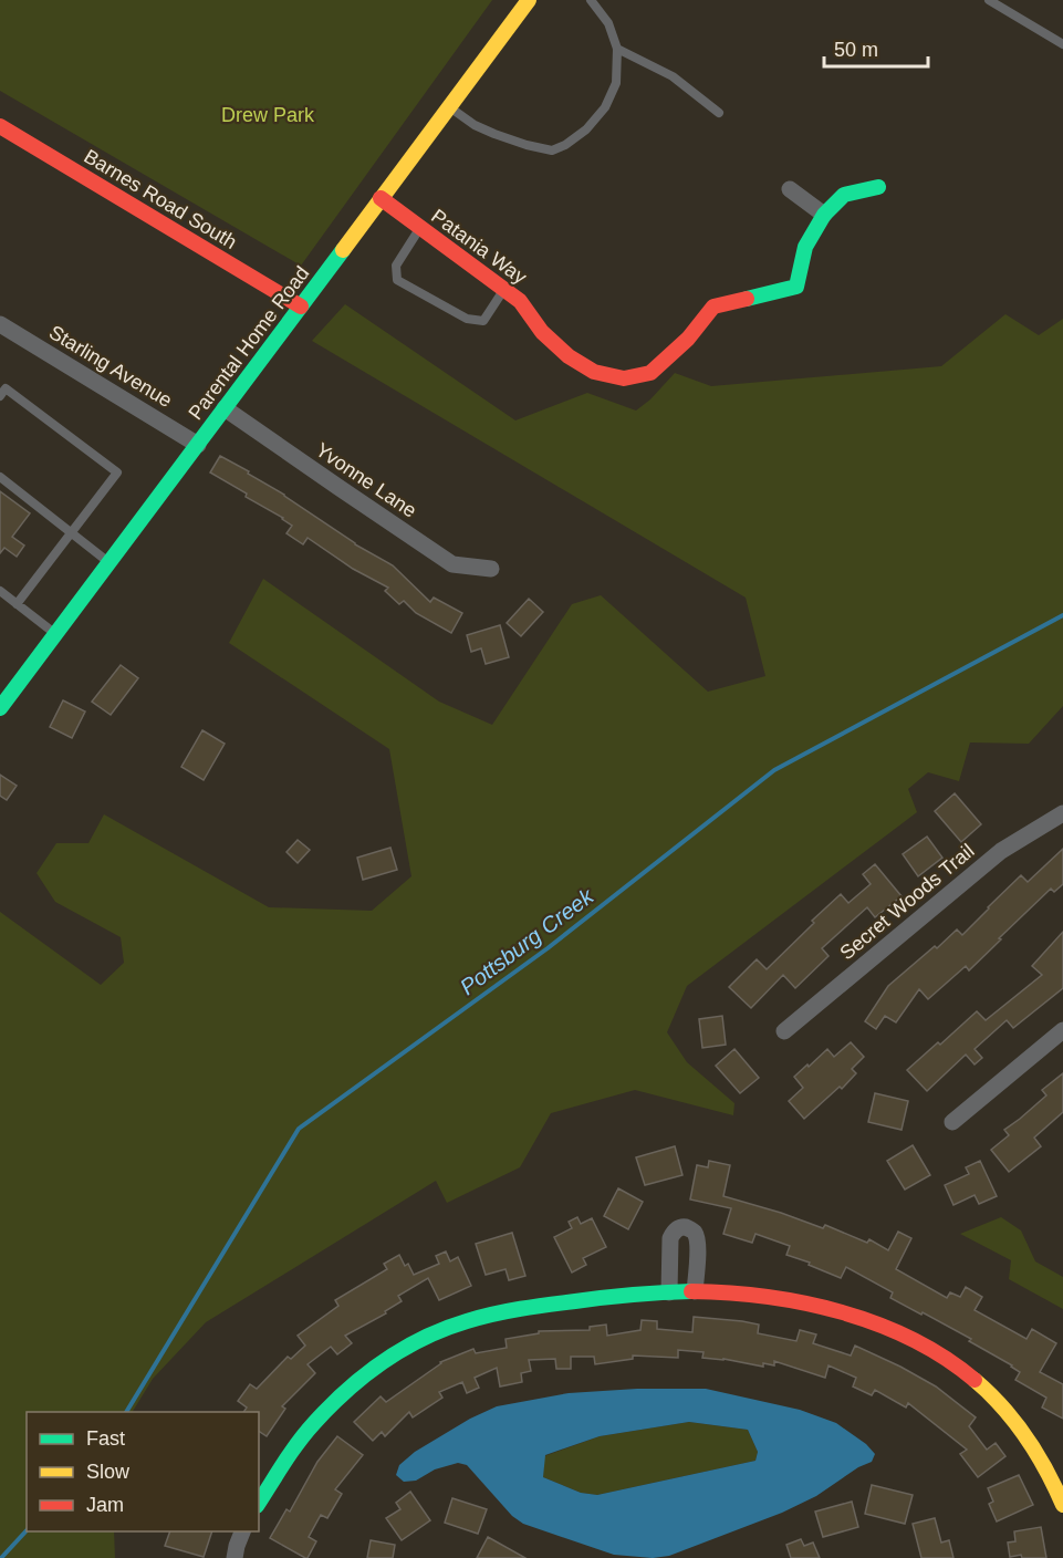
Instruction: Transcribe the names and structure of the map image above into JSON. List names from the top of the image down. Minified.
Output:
{"streets":{"street":["Barnes Road South","Patania Way","Parental Home Road","Starling Avenue","Yvonne Lane","Secret Woods Trail"]},"crossings":[["Barnes Road South","Parental Home Road"],["Patania Way","Parental Home Road"],["Parental Home Road","Starling Avenue"],["Parental Home Road","Yvonne Lane"]],"water":["Pottsburg Creek"],"parks":["Drew Park"],"legend":["Fast","Slow","Jam"],"scale_bar":"50 m"}
